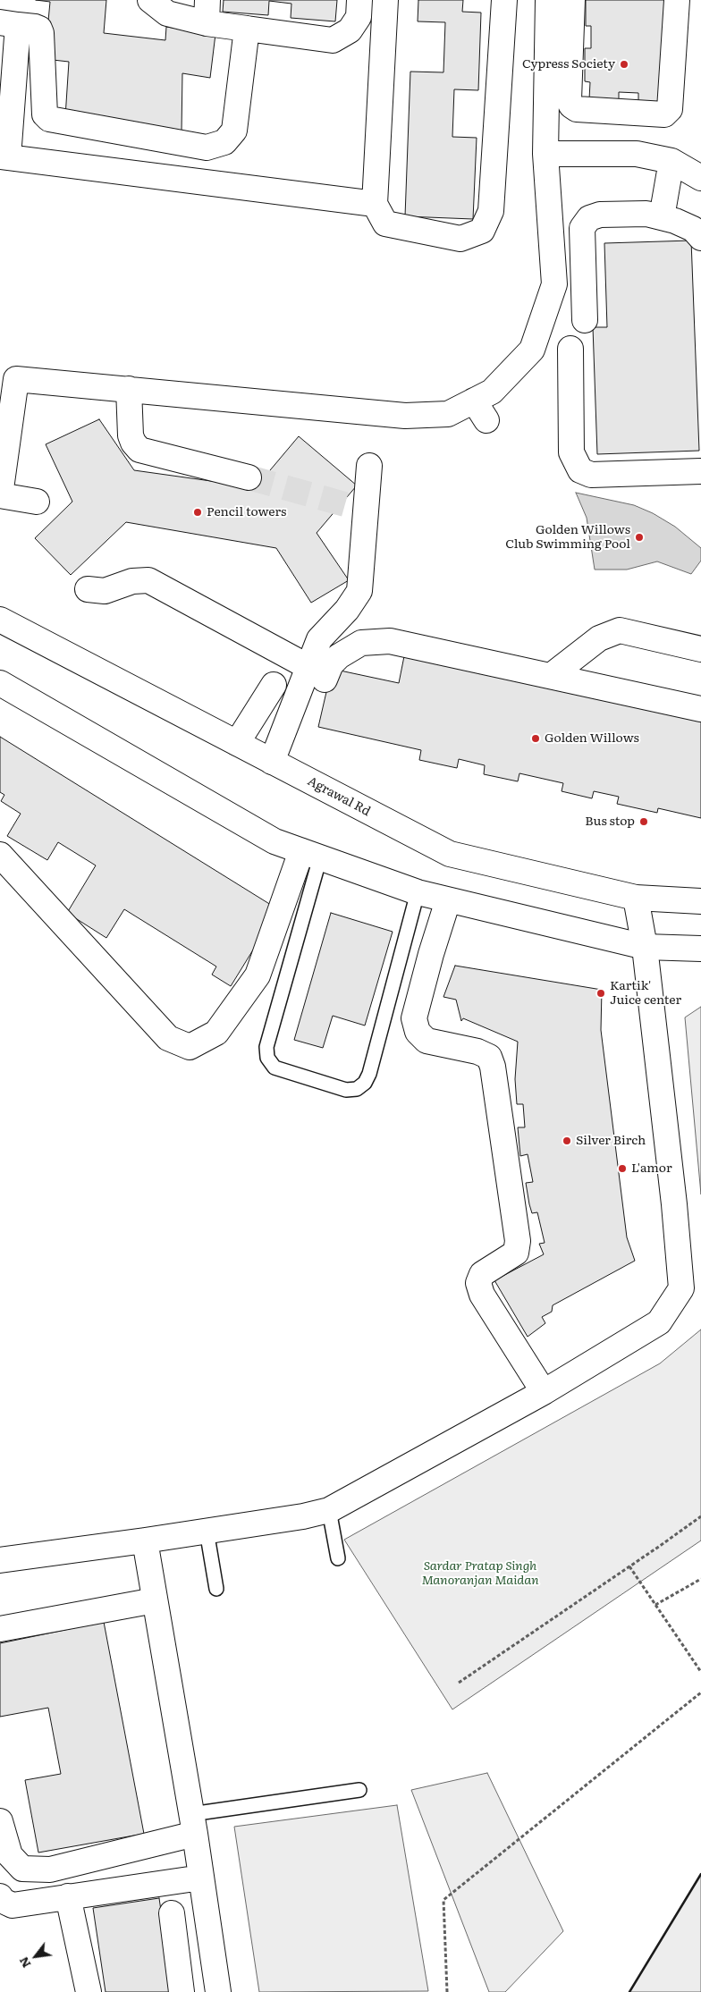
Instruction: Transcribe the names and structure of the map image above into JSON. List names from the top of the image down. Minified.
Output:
{"streets":{"street":["Agrawal Rd"]},"parks":["Sardar Pratap Singh Manoranjan Maidan"],"places":["Cypress Society","Pencil towers","Golden Willows Club Swimming Pool","Golden Willows","Bus stop","Kartik' Juice center","Silver Birch","L'amor"],"north":"bottom left"}
